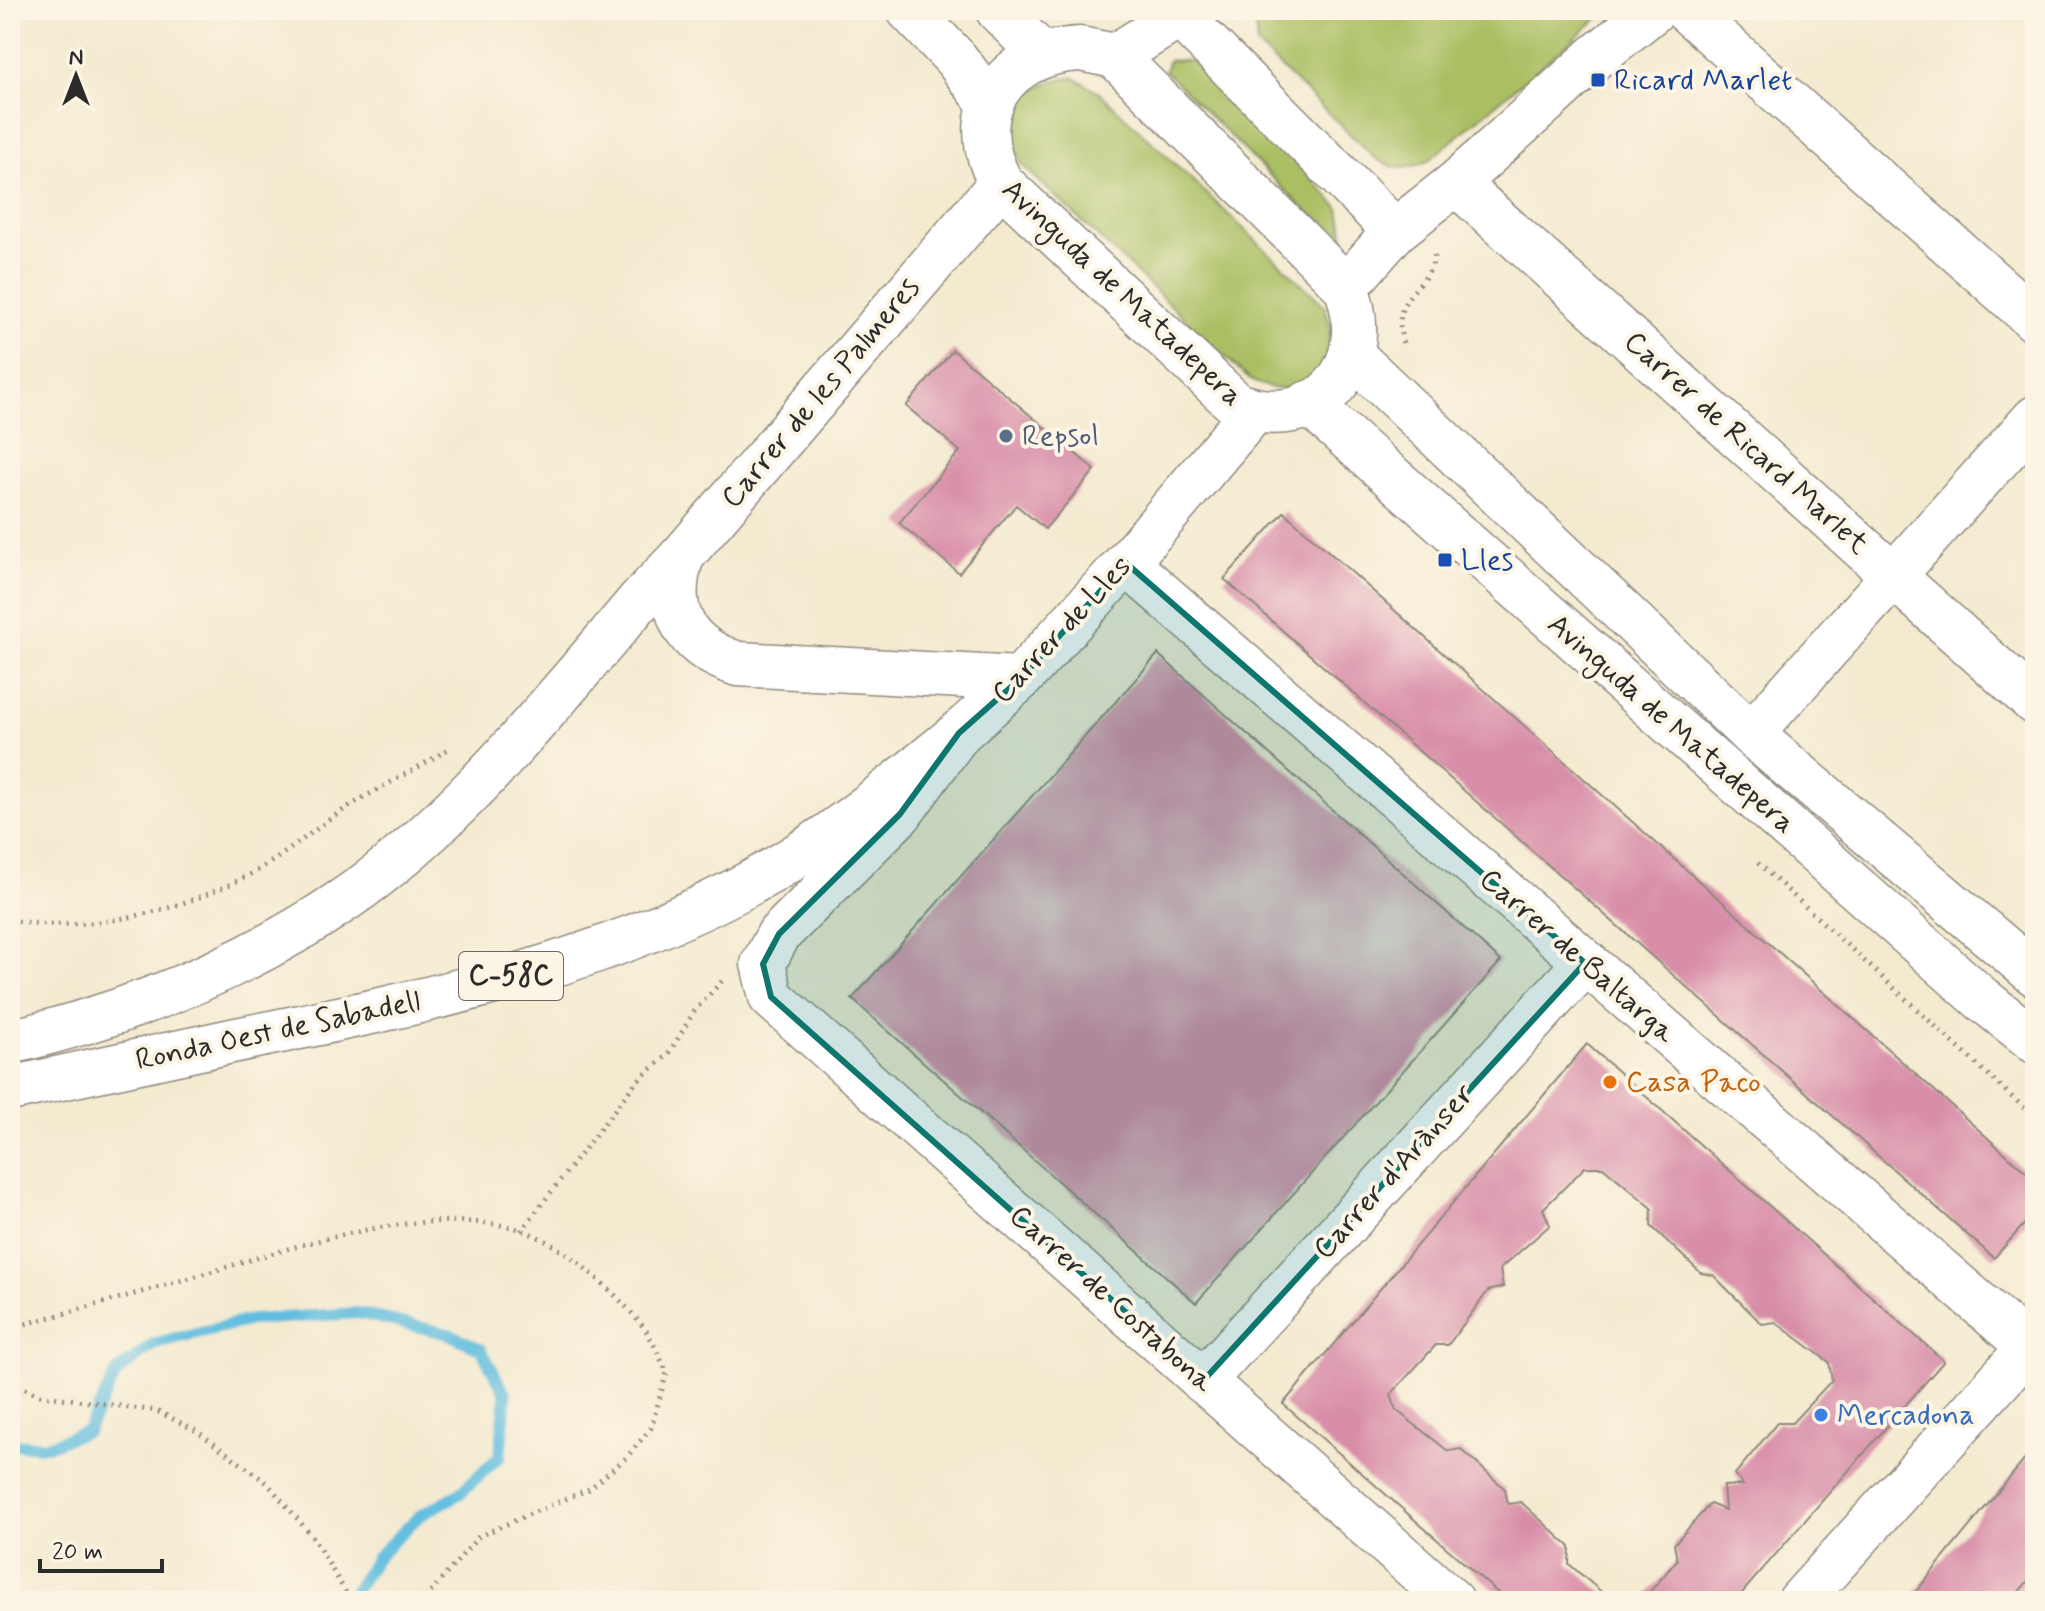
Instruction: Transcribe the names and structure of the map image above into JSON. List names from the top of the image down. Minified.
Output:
{"streets":{"main road":["Avinguda de Matadepera","Carrer de les Palmeres","Carrer de Ricard Marlet","Carrer de Lles","Carrer de Baltarga","C-58C","Ronda Oest de Sabadell","Carrer d'Arànser","Carrer de Costabona"]},"crossings":[["Avinguda de Matadepera","Carrer de les Palmeres"],["Avinguda de Matadepera","Carrer de Lles"],["Carrer de les Palmeres","Ronda Oest de Sabadell"],["Carrer de Lles","Carrer de Baltarga"],["Carrer de Lles","Ronda Oest de Sabadell"],["Carrer de Lles","Carrer de Costabona"],["Carrer de Baltarga","Carrer d'Arànser"],["Carrer d'Arànser","Carrer de Costabona"]],"places":{"transit":["Ricard Marlet","Lles"],"other":["Repsol","Casa Paco","Mercadona"]},"scale_bar":"20 m","north":"top"}
